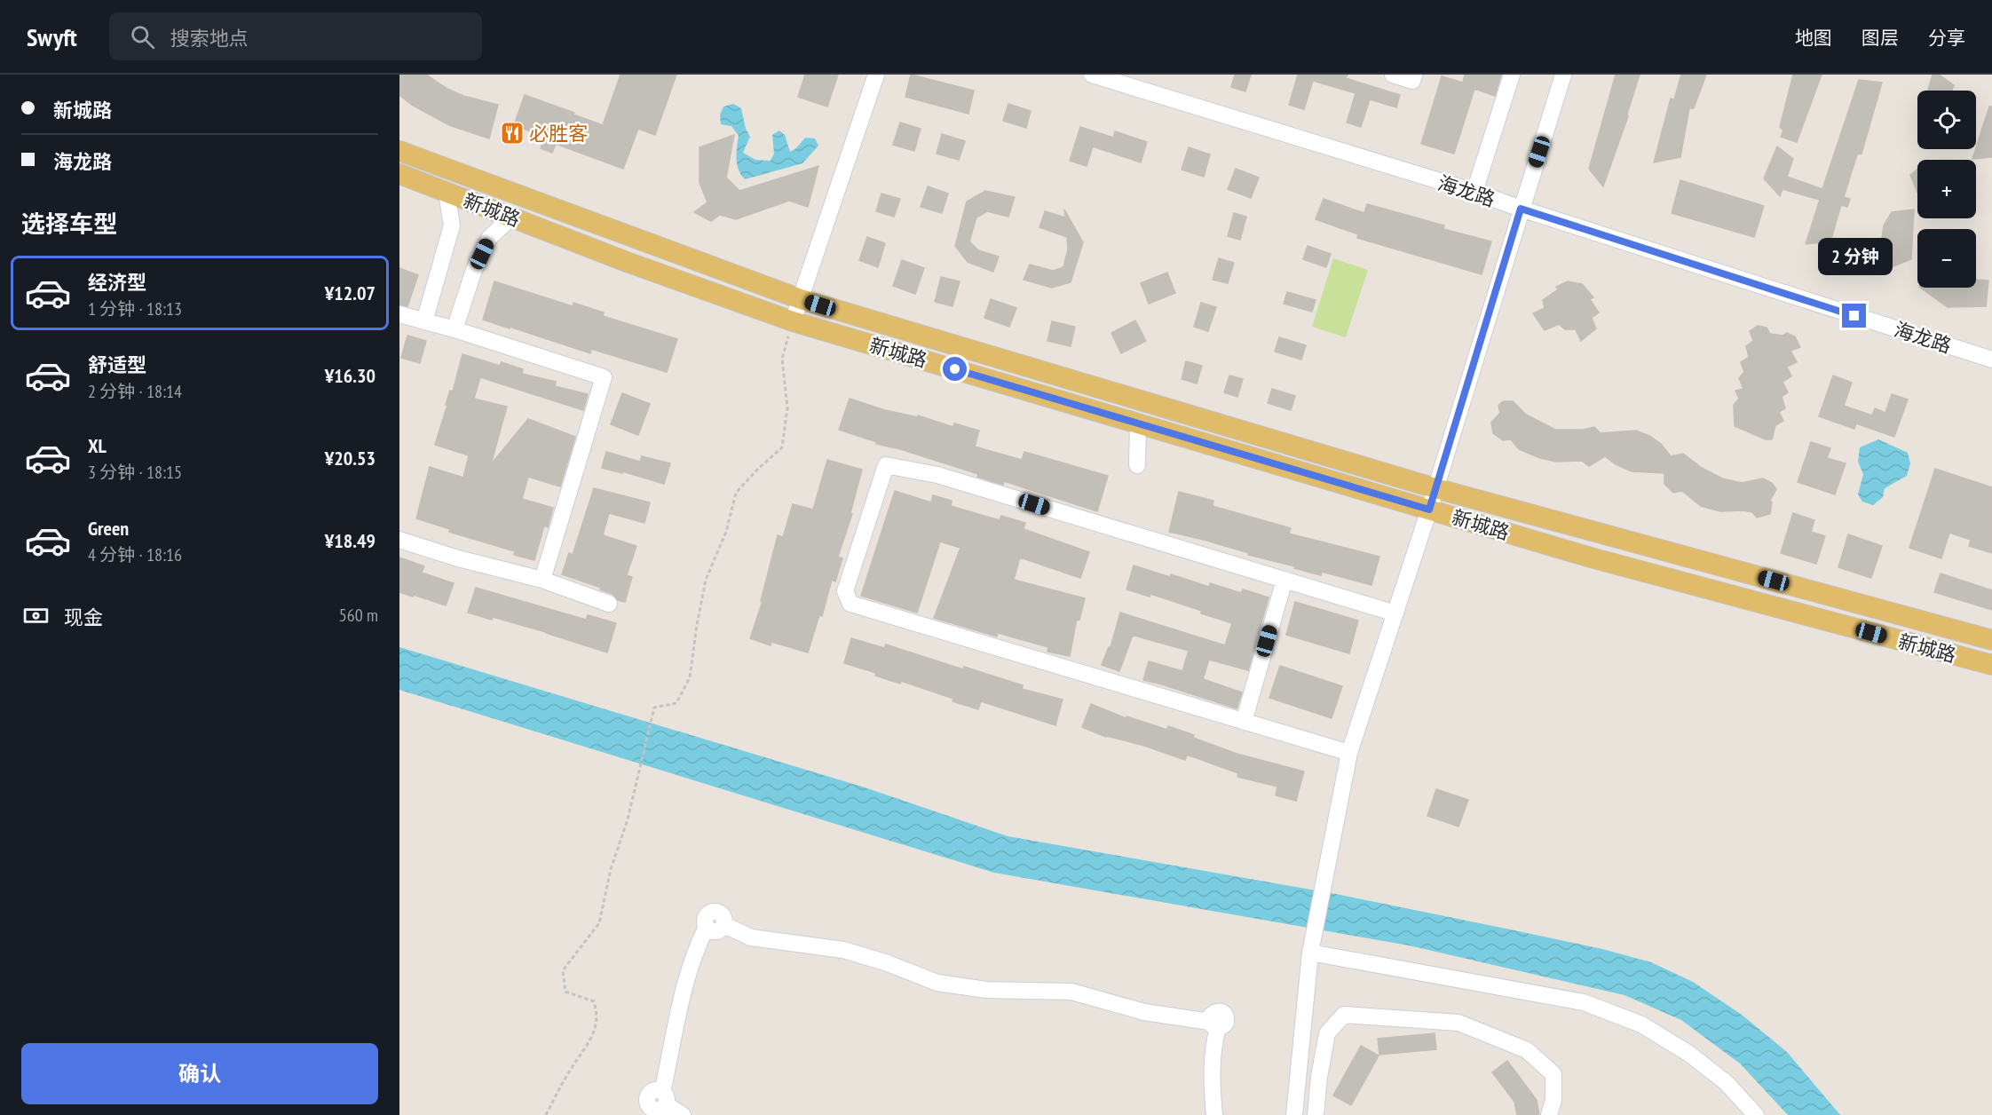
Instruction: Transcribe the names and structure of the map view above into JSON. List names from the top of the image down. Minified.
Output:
{"streets":{"main road":["新城路"],"street":["海龙路"]},"places":{"restaurant":["必胜客"]},"page":{"header":"Swyft","search":"搜索地点","nav":["地图","图层","分享"],"banner":["新城路","海龙路"],"map_buttons":["+","−"],"heading":"选择车型","bubble":"2 分钟","list":[{"name":"经济型","note":"1 分钟 · 18:13","value":"¥12.07"},{"name":"舒适型","note":"2 分钟 · 18:14","value":"¥16.30"},{"name":"XL","note":"3 分钟 · 18:15","value":"¥20.53"},{"name":"Green","note":"4 分钟 · 18:16","value":"¥18.49"}],"pay":["现金","560 m"],"buttons":"确认"}}
